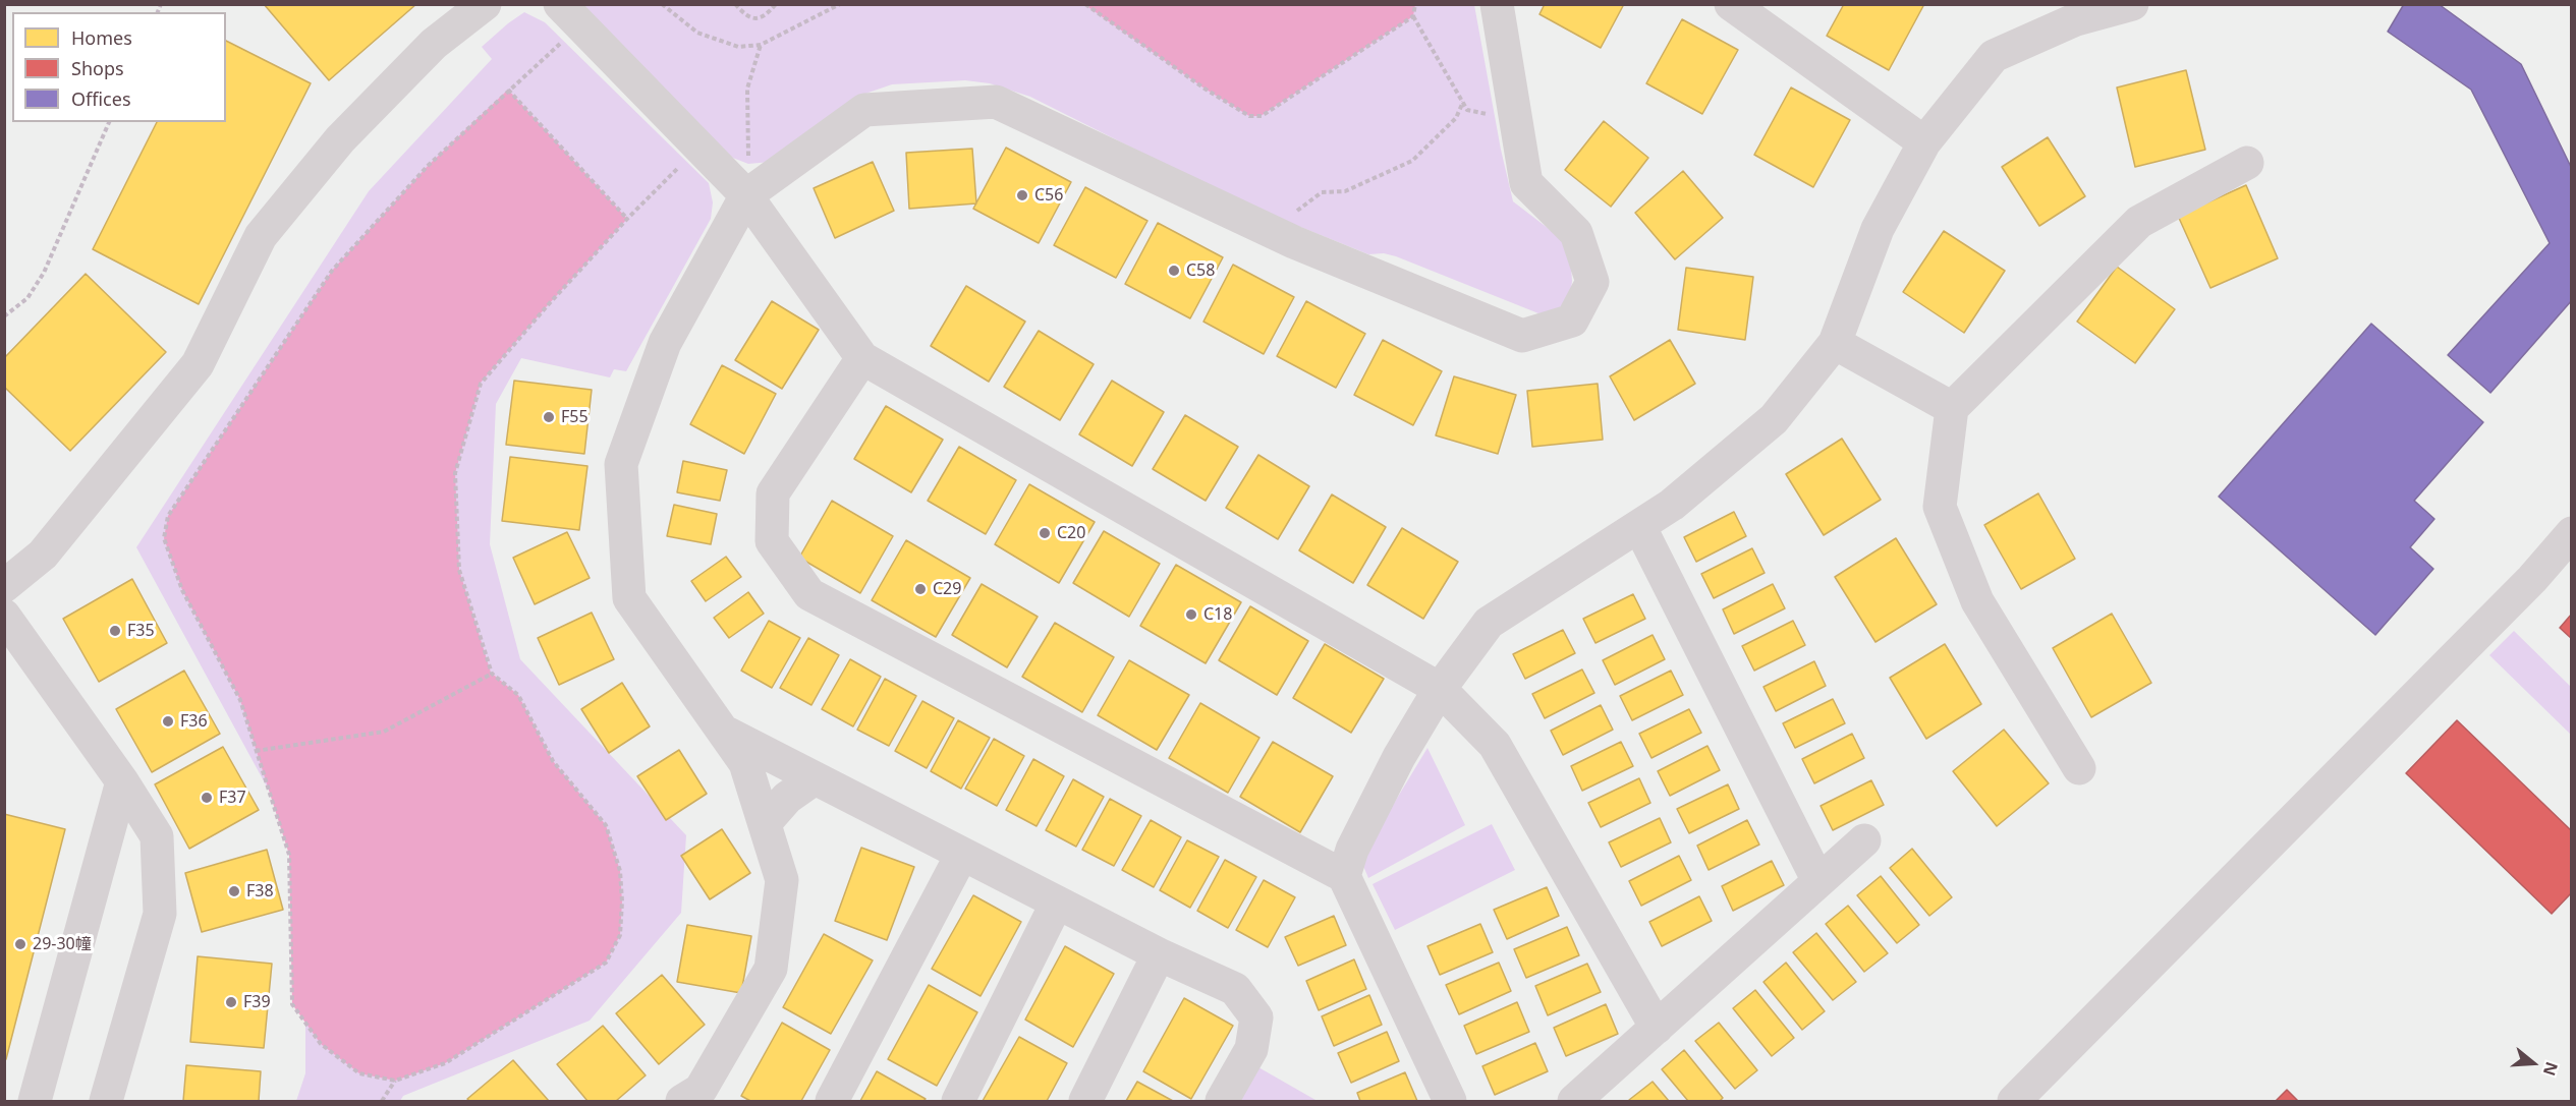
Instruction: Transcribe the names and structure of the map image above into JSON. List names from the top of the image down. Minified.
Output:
{"places":["C56","C58","F55","C20","C29","C18","F35","F36","F37","F38","29-30幢","F39"],"legend":["Homes","Shops","Offices"],"north":"right"}
